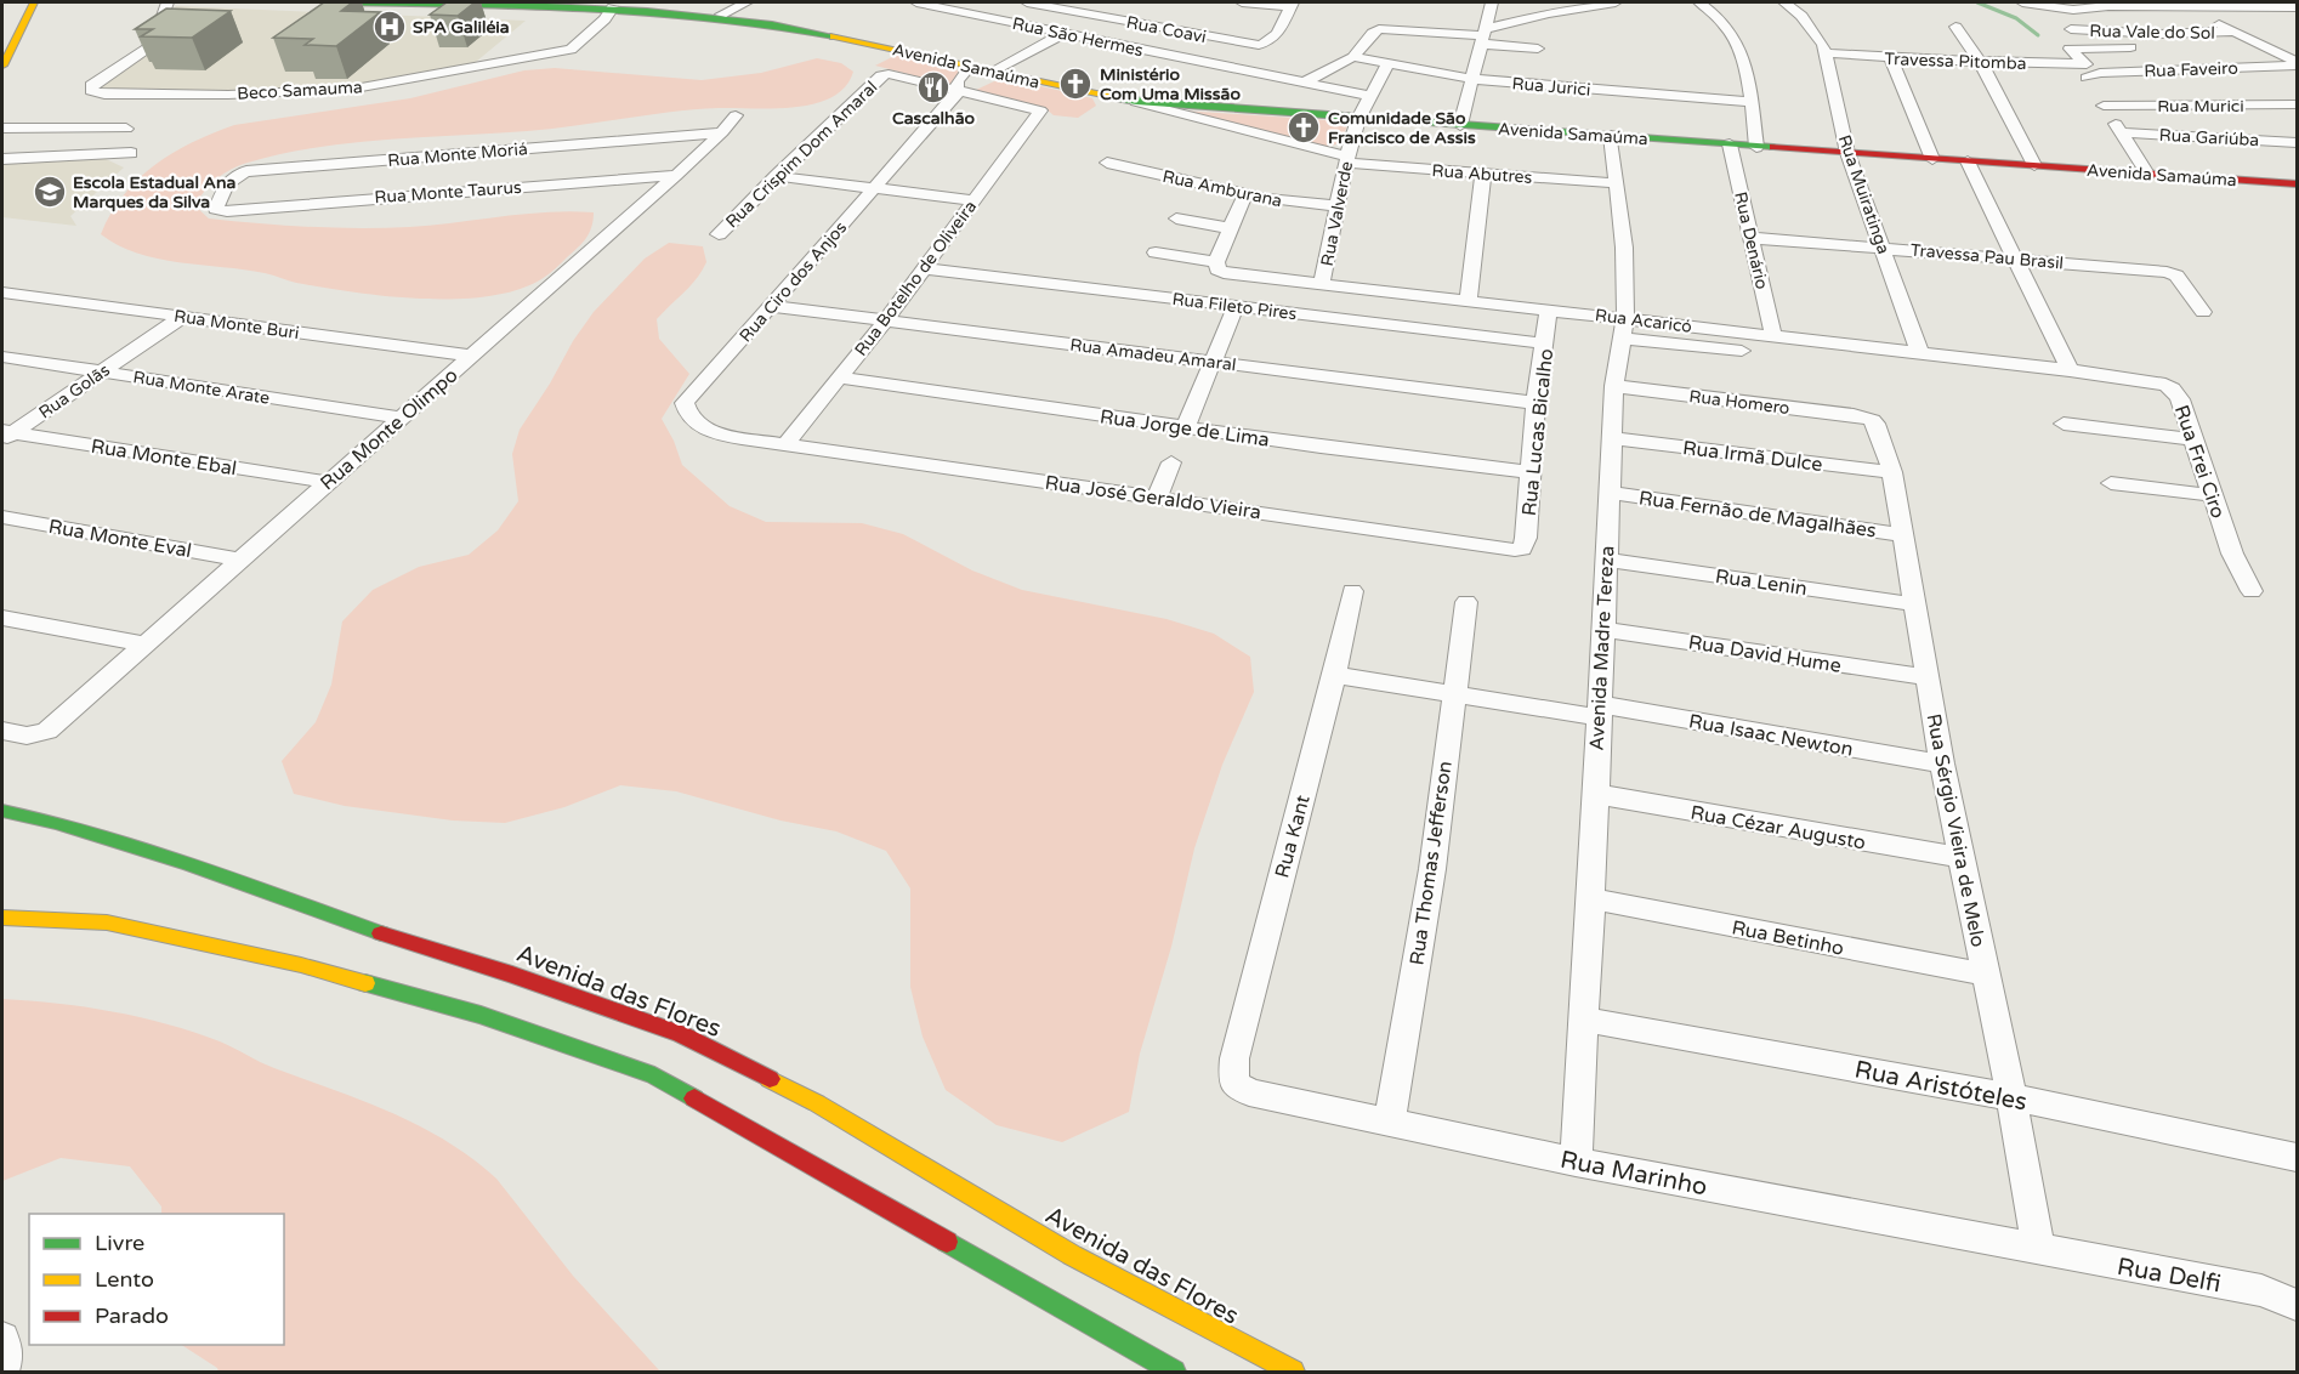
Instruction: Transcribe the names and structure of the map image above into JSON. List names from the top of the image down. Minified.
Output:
{"streets":{"street":["Rua Coavi","Rua Vale do Sol","Rua São Hermes","Travessa Pitomba","Avenida Samaúma","Rua Faveiro","Rua Jurici","Beco Samauma","Rua Murici","Rua Gariúba","Rua Monte Moriá","Rua Crispim Dom Amaral","Rua Abutres","Rua Amburana","Rua Monte Taurus","Rua Muiratinga","Rua Valverde","Rua Denário","Travessa Pau Brasil","Rua Botelho de Oliveira","Rua Ciro dos Anjos","Rua Fileto Pires","Rua Acaricó","Rua Monte Buri","Rua Amadeu Amaral","Rua Monte Arate","Rua Golãs","Rua Homero","Rua Jorge de Lima","Rua Monte Olimpo","Rua Lucas Bicalho","Rua Irmã Dulce","Rua Monte Ebal","Rua Frei Ciro","Rua José Geraldo Vieira","Rua Fernão de Magalhães","Rua Monte Eval","Rua Lenin","Avenida Madre Tereza","Rua David Hume","Rua Isaac Newton","Rua Cézar Augusto","Rua Sérgio Vieira de Melo","Rua Kant","Rua Thomas Jefferson","Rua Betinho","Avenida das Flores","Rua Aristóteles","Rua Marinho","Rua Delfi"]},"crossings":[["Rua São Hermes","Rua Valverde"],["Travessa Pitomba","Rua Faveiro"],["Travessa Pitomba","Rua Muiratinga"],["Avenida Samaúma","Beco Samauma"],["Avenida Samaúma","Rua Crispim Dom Amaral"],["Avenida Samaúma","Rua Abutres"],["Avenida Samaúma","Rua Muiratinga"],["Avenida Samaúma","Rua Valverde"],["Avenida Samaúma","Rua Denário"],["Avenida Samaúma","Rua Botelho de Oliveira"],["Avenida Samaúma","Rua Ciro dos Anjos"],["Avenida Samaúma","Avenida Madre Tereza"],["Rua Jurici","Rua Valverde"],["Rua Monte Moriá","Rua Monte Taurus"],["Rua Monte Moriá","Rua Monte Olimpo"],["Rua Crispim Dom Amaral","Rua Botelho de Oliveira"],["Rua Crispim Dom Amaral","Rua Ciro dos Anjos"],["Rua Abutres","Rua Valverde"],["Rua Abutres","Avenida Madre Tereza"],["Rua Amburana","Rua Valverde"],["Rua Monte Taurus","Rua Monte Olimpo"],["Rua Muiratinga","Travessa Pau Brasil"],["Rua Muiratinga","Rua Acaricó"],["Rua Valverde","Rua Acaricó"],["Rua Denário","Travessa Pau Brasil"],["Rua Denário","Rua Acaricó"],["Rua Botelho de Oliveira","Rua Ciro dos Anjos"],["Rua Botelho de Oliveira","Rua Fileto Pires"],["Rua Botelho de Oliveira","Rua Amadeu Amaral"],["Rua Botelho de Oliveira","Rua Jorge de Lima"],["Rua Botelho de Oliveira","Rua José Geraldo Vieira"],["Rua Ciro dos Anjos","Rua Amadeu Amaral"],["Rua Ciro dos Anjos","Rua José Geraldo Vieira"],["Rua Fileto Pires","Rua Lucas Bicalho"],["Rua Acaricó","Rua Frei Ciro"],["Rua Acaricó","Avenida Madre Tereza"],["Rua Monte Buri","Rua Golãs"],["Rua Monte Buri","Rua Monte Olimpo"],["Rua Amadeu Amaral","Rua Lucas Bicalho"],["Rua Monte Arate","Rua Golãs"],["Rua Monte Arate","Rua Monte Olimpo"],["Rua Golãs","Rua Monte Ebal"],["Rua Homero","Avenida Madre Tereza"],["Rua Homero","Rua Sérgio Vieira de Melo"],["Rua Jorge de Lima","Rua Lucas Bicalho"],["Rua Monte Olimpo","Rua Monte Ebal"],["Rua Monte Olimpo","Rua Monte Eval"],["Rua Lucas Bicalho","Rua José Geraldo Vieira"],["Rua Irmã Dulce","Avenida Madre Tereza"],["Rua Irmã Dulce","Rua Sérgio Vieira de Melo"],["Rua Fernão de Magalhães","Avenida Madre Tereza"],["Rua Fernão de Magalhães","Rua Sérgio Vieira de Melo"],["Rua Lenin","Avenida Madre Tereza"],["Rua Lenin","Rua Sérgio Vieira de Melo"],["Avenida Madre Tereza","Rua David Hume"],["Avenida Madre Tereza","Rua Isaac Newton"],["Avenida Madre Tereza","Rua Cézar Augusto"],["Avenida Madre Tereza","Rua Betinho"],["Avenida Madre Tereza","Rua Aristóteles"],["Avenida Madre Tereza","Rua Marinho"],["Rua David Hume","Rua Sérgio Vieira de Melo"],["Rua Isaac Newton","Rua Sérgio Vieira de Melo"],["Rua Isaac Newton","Rua Kant"],["Rua Isaac Newton","Rua Thomas Jefferson"],["Rua Cézar Augusto","Rua Sérgio Vieira de Melo"],["Rua Sérgio Vieira de Melo","Rua Betinho"],["Rua Sérgio Vieira de Melo","Rua Aristóteles"],["Rua Sérgio Vieira de Melo","Rua Marinho"],["Rua Sérgio Vieira de Melo","Rua Delfi"],["Rua Kant","Rua Marinho"],["Rua Thomas Jefferson","Rua Marinho"],["Rua Marinho","Rua Delfi"]],"places":{"hospital":["SPA Galiléia"],"church":["Ministério Com Uma Missão","Comunidade São Francisco de Assis"],"restaurant":["Cascalhão"],"school or university":["Escola Estadual Ana Marques da Silva"]},"legend":["Livre","Lento","Parado"]}
